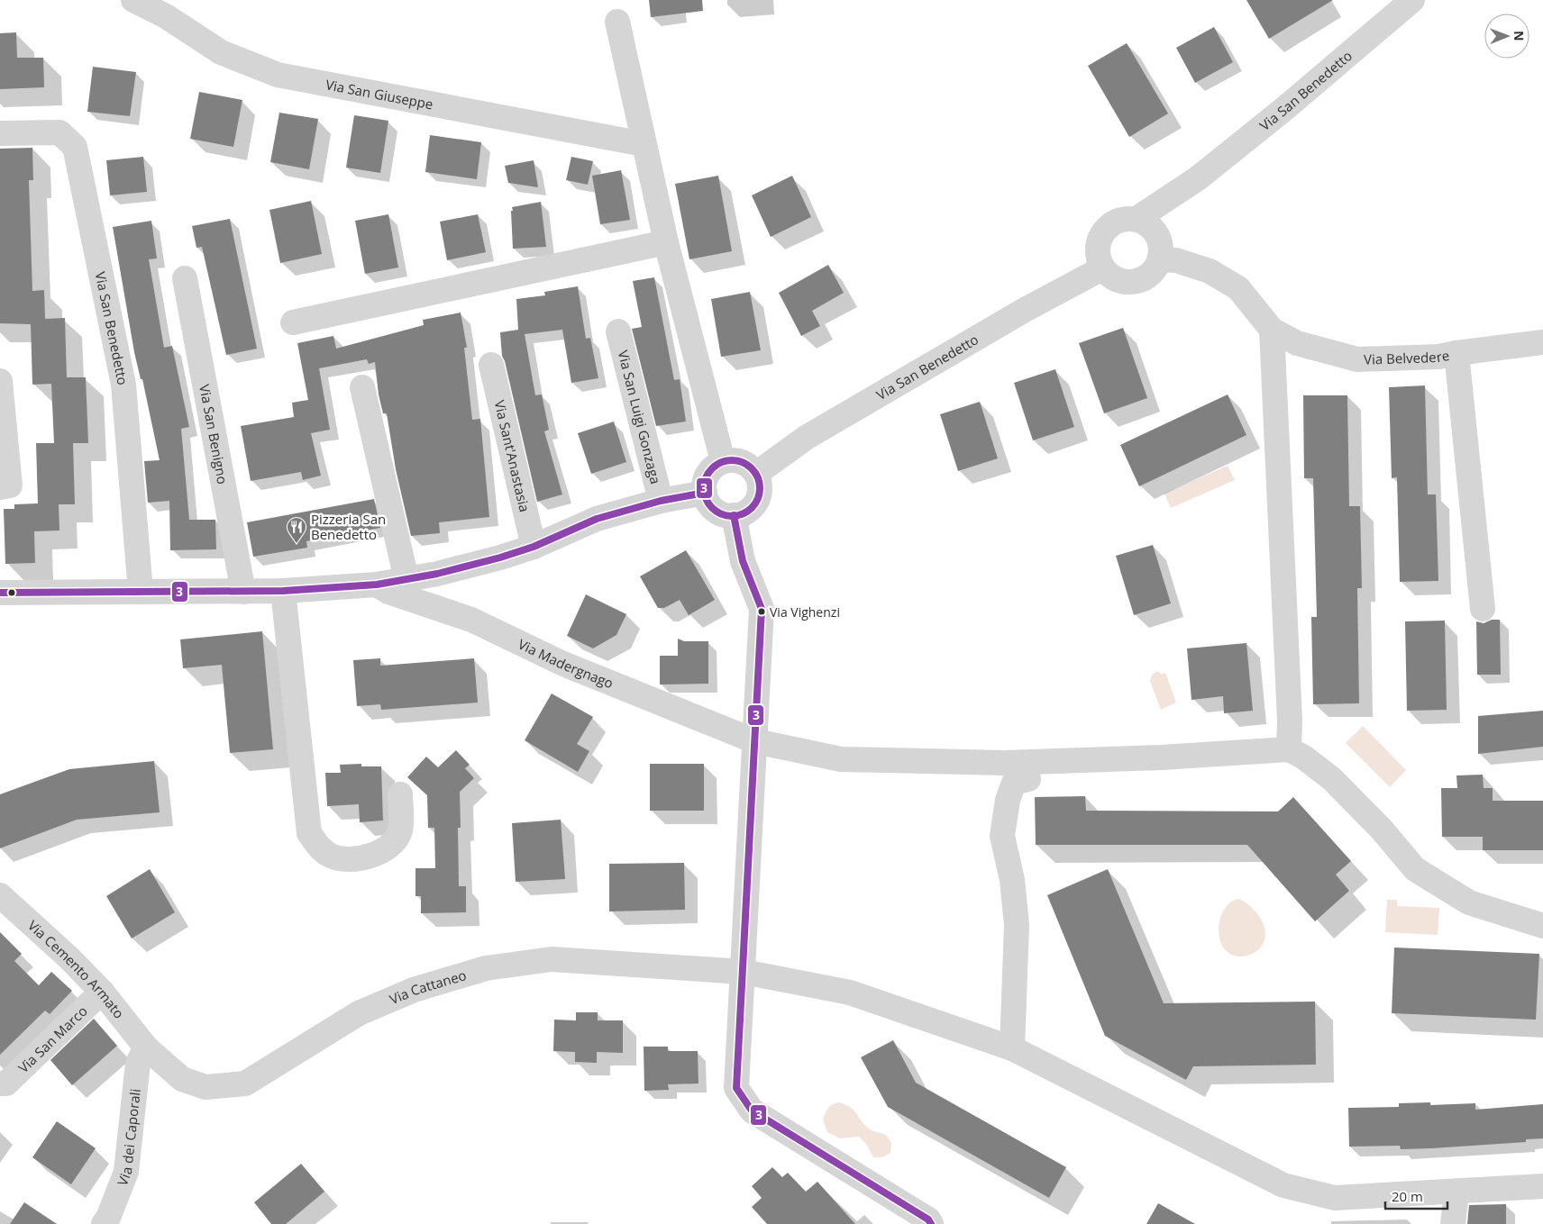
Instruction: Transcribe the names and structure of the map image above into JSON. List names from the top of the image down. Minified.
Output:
{"streets":{"street":["Via San Benedetto","Via San Giuseppe","Via Belvedere","Via San Luigi Gonzaga","Via San Benigno","Via Sant'Anastasia","Via Madergnago","Via Cemento Armato","Via Cattaneo","Via San Marco","Via dei Caporali"]},"crossings":[["Via San Benedetto","Via Belvedere"],["Via Cemento Armato","Via Cattaneo"],["Via Cemento Armato","Via San Marco"],["Via Cemento Armato","Via dei Caporali"],["Via Cattaneo","Via dei Caporali"]],"places":{"restaurant":["Pizzeria San Benedetto"],"other":["Via Vighenzi"]},"lines":["transit line 3"],"scale_bar":"20 m","north":"right"}
